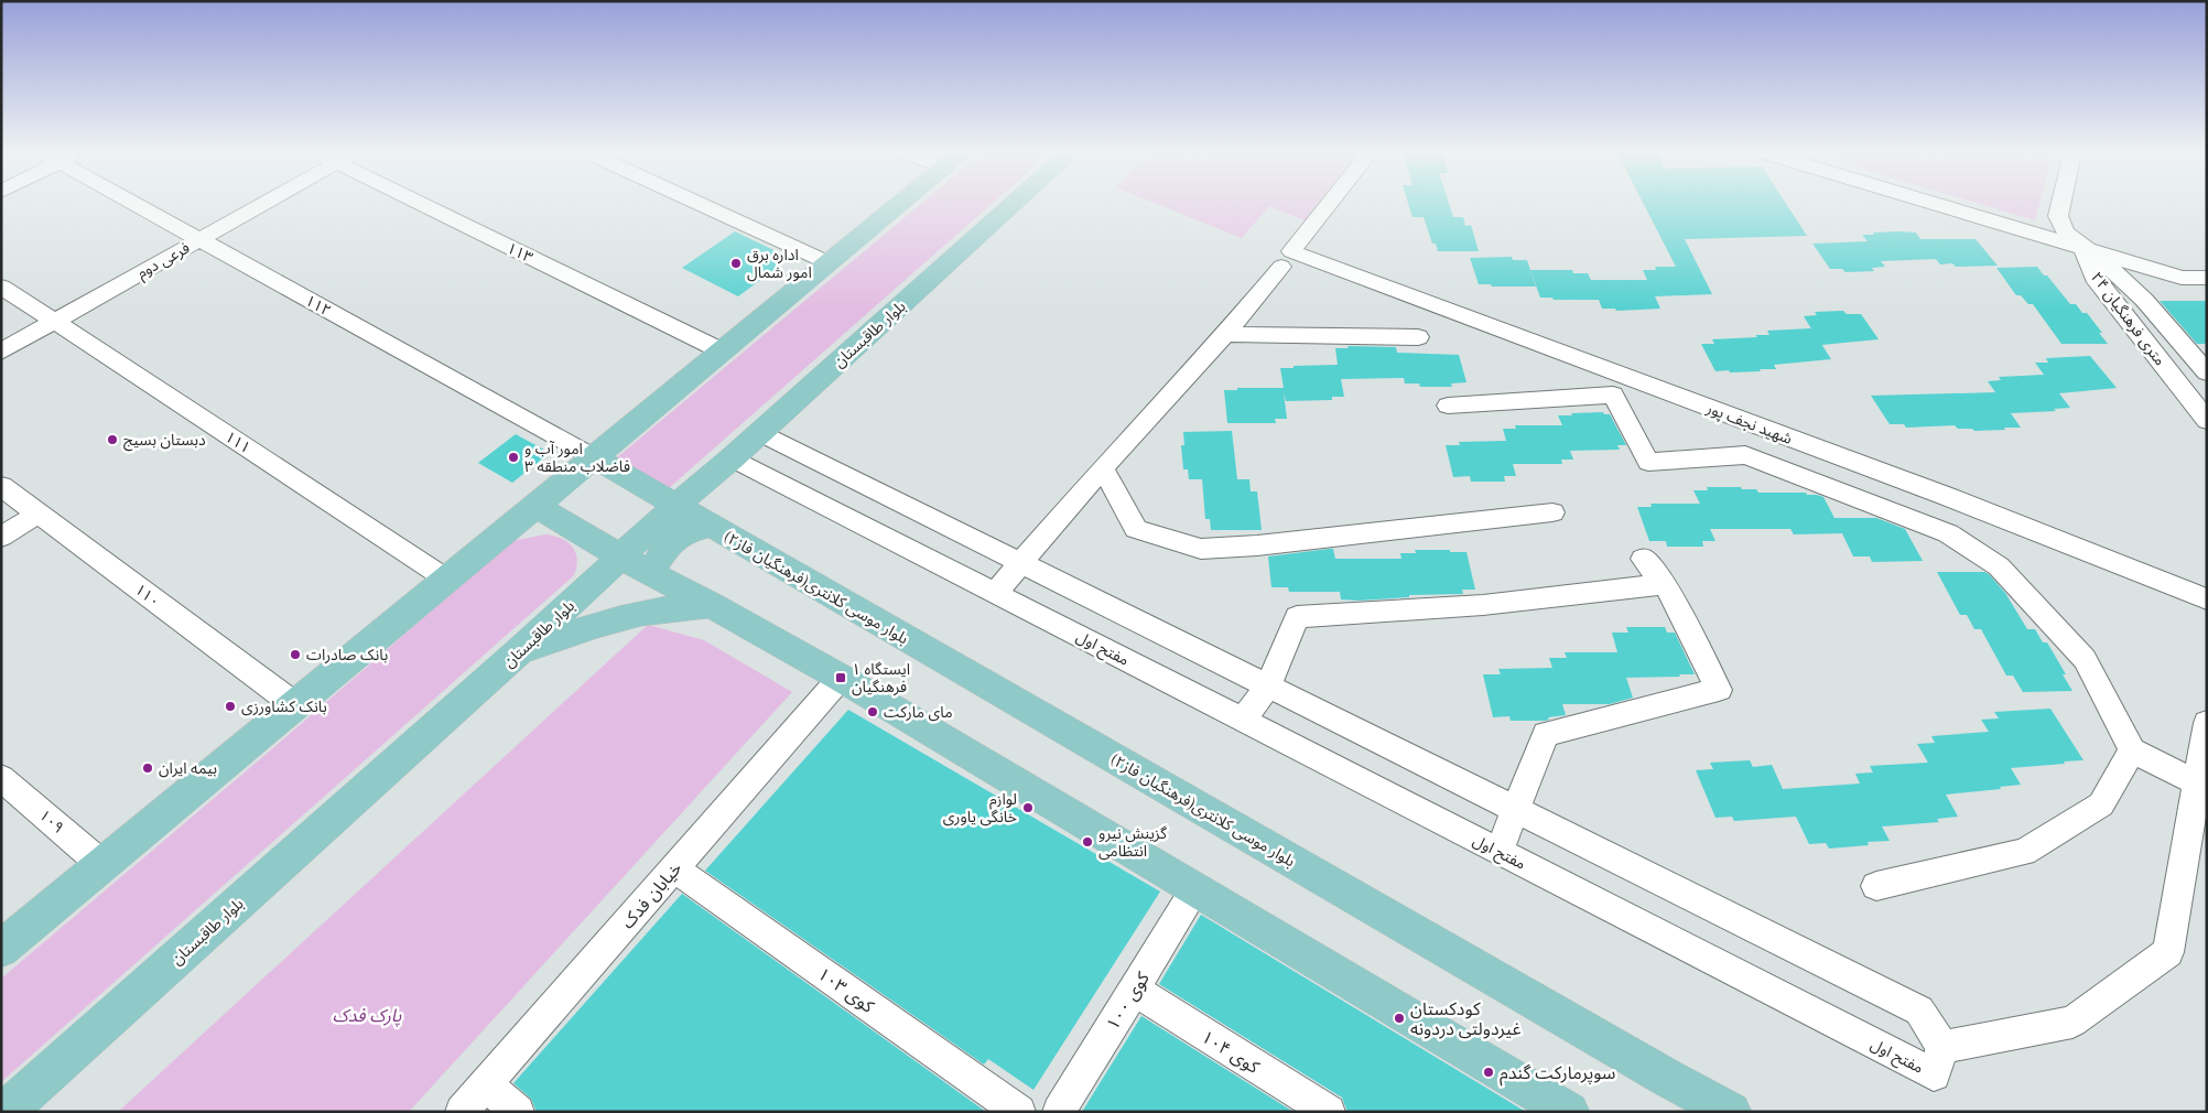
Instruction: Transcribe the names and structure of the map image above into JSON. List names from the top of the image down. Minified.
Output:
{"streets":{"main road":["بلوار طاقبستان","بلوار موسی کلانتری(فرهنگیان فاز۲)"],"street":["۱۱۳","فرعی دوم","۱۱۲","۲۴ متری فرهنگیان","شهید نجف پور","۱۱۱","۱۱۰","مفتح اول","۱۰۹","خیابان فدک","کوی ۱۰۳","کوی ۱۰۰","کوی ۱۰۴"]},"crossings":[["فرعی دوم","۱۱۲"],["فرعی دوم","۱۱۱"],["۱۱۲","بلوار موسی کلانتری(فرهنگیان فاز۲)"],["بلوار طاقبستان","بلوار موسی کلانتری(فرهنگیان فاز۲)"],["بلوار طاقبستان","مفتح اول"],["خیابان فدک","کوی ۱۰۳"],["کوی ۱۰۰","کوی ۱۰۴"]],"parks":["پارک فدک"],"places":{"other":["اداره برق امور شمال","دبستان بسیج","امور آب و فاضلاب منطقه ۳","بانک صادرات","بانک کشاورزی","مای مارکت","بیمه ایران","لوازم خانگی یاوری","گزینش نیرو انتظامی","کودکستان غیردولتی دردونه","سوپرمارکت گندم"],"transit":["ایستگاه ۱ فرهنگیان"]}}
